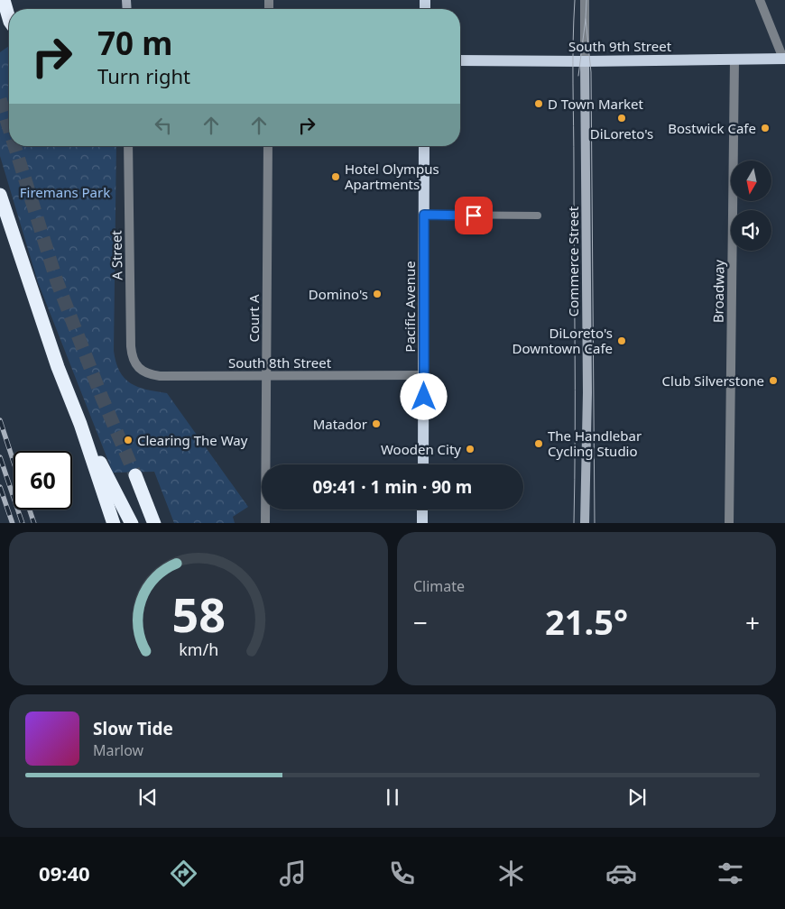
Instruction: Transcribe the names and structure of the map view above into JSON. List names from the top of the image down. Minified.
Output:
{"streets":{"main road":["South 9th Street","Commerce Street","Pacific Avenue"],"street":["A Street","Broadway","Court A","South 8th Street"]},"crossings":[["South 9th Street","Commerce Street"],["South 9th Street","Broadway"],["A Street","South 8th Street"],["Pacific Avenue","South 8th Street"],["Court A","South 8th Street"]],"parks":["Firemans Park"],"places":["D Town Market","DiLoreto's","Bostwick Cafe","Hotel Olympus Apartments","Domino's","DiLoreto's Downtown Cafe","Club Silverstone","Matador","Clearing The Way","The Handlebar Cycling Studio","Wooden City"],"north":"bottom","page":{"turn":["70 m","Turn right"],"limit":"60","trip":"09:41 · 1 min · 90 m","tile":"Climate","heat":["−","21.5°","+"],"song":["Slow Tide","Marlow"],"tabs":"09:40","gauge":["58","km/h"]}}
